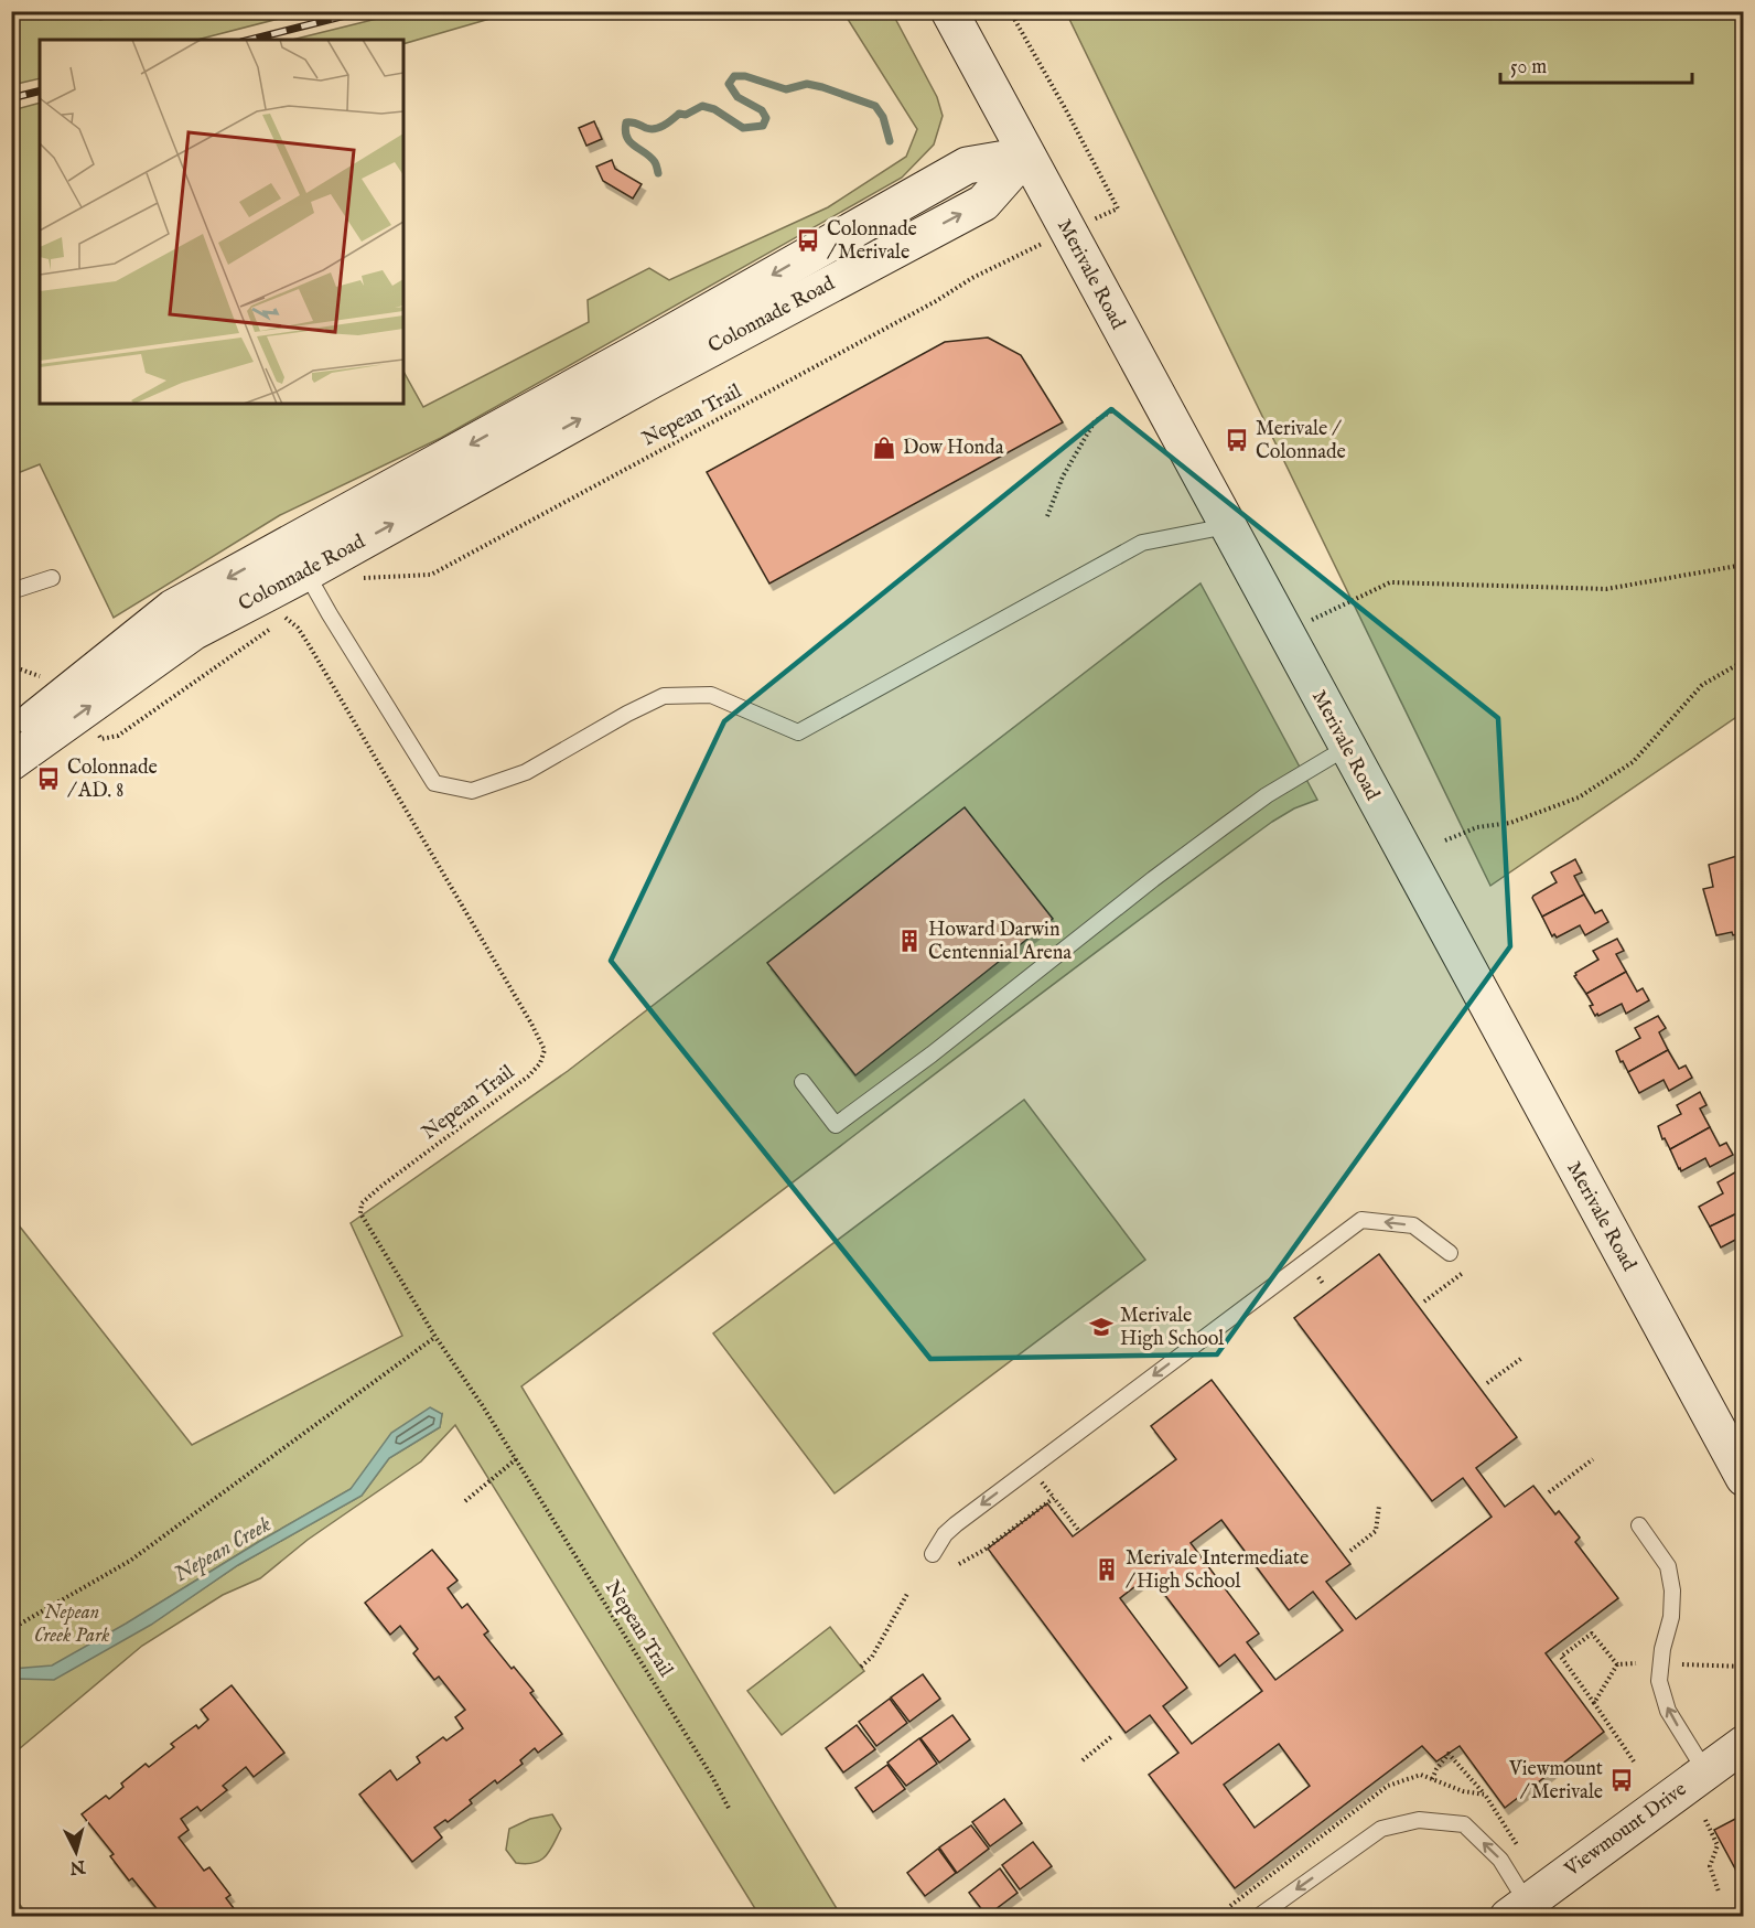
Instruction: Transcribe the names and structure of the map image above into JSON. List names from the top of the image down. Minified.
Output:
{"streets":{"street":["Merivale Road","Colonnade Road","Viewmount Drive"],"path":["Nepean Trail"]},"crossings":[["Merivale Road","Colonnade Road"]],"water":["Nepean Creek"],"parks":["Nepean Creek Park"],"places":{"bus stop":["Colonnade / Merivale","Merivale / Colonnade","Colonnade / AD. 8","Viewmount / Merivale"],"shop":["Dow Honda"],"building":["Howard Darwin Centennial Arena","Merivale Intermediate / High School"],"school or university":["Merivale High School"]},"scale_bar":"50 m","north":"bottom"}
